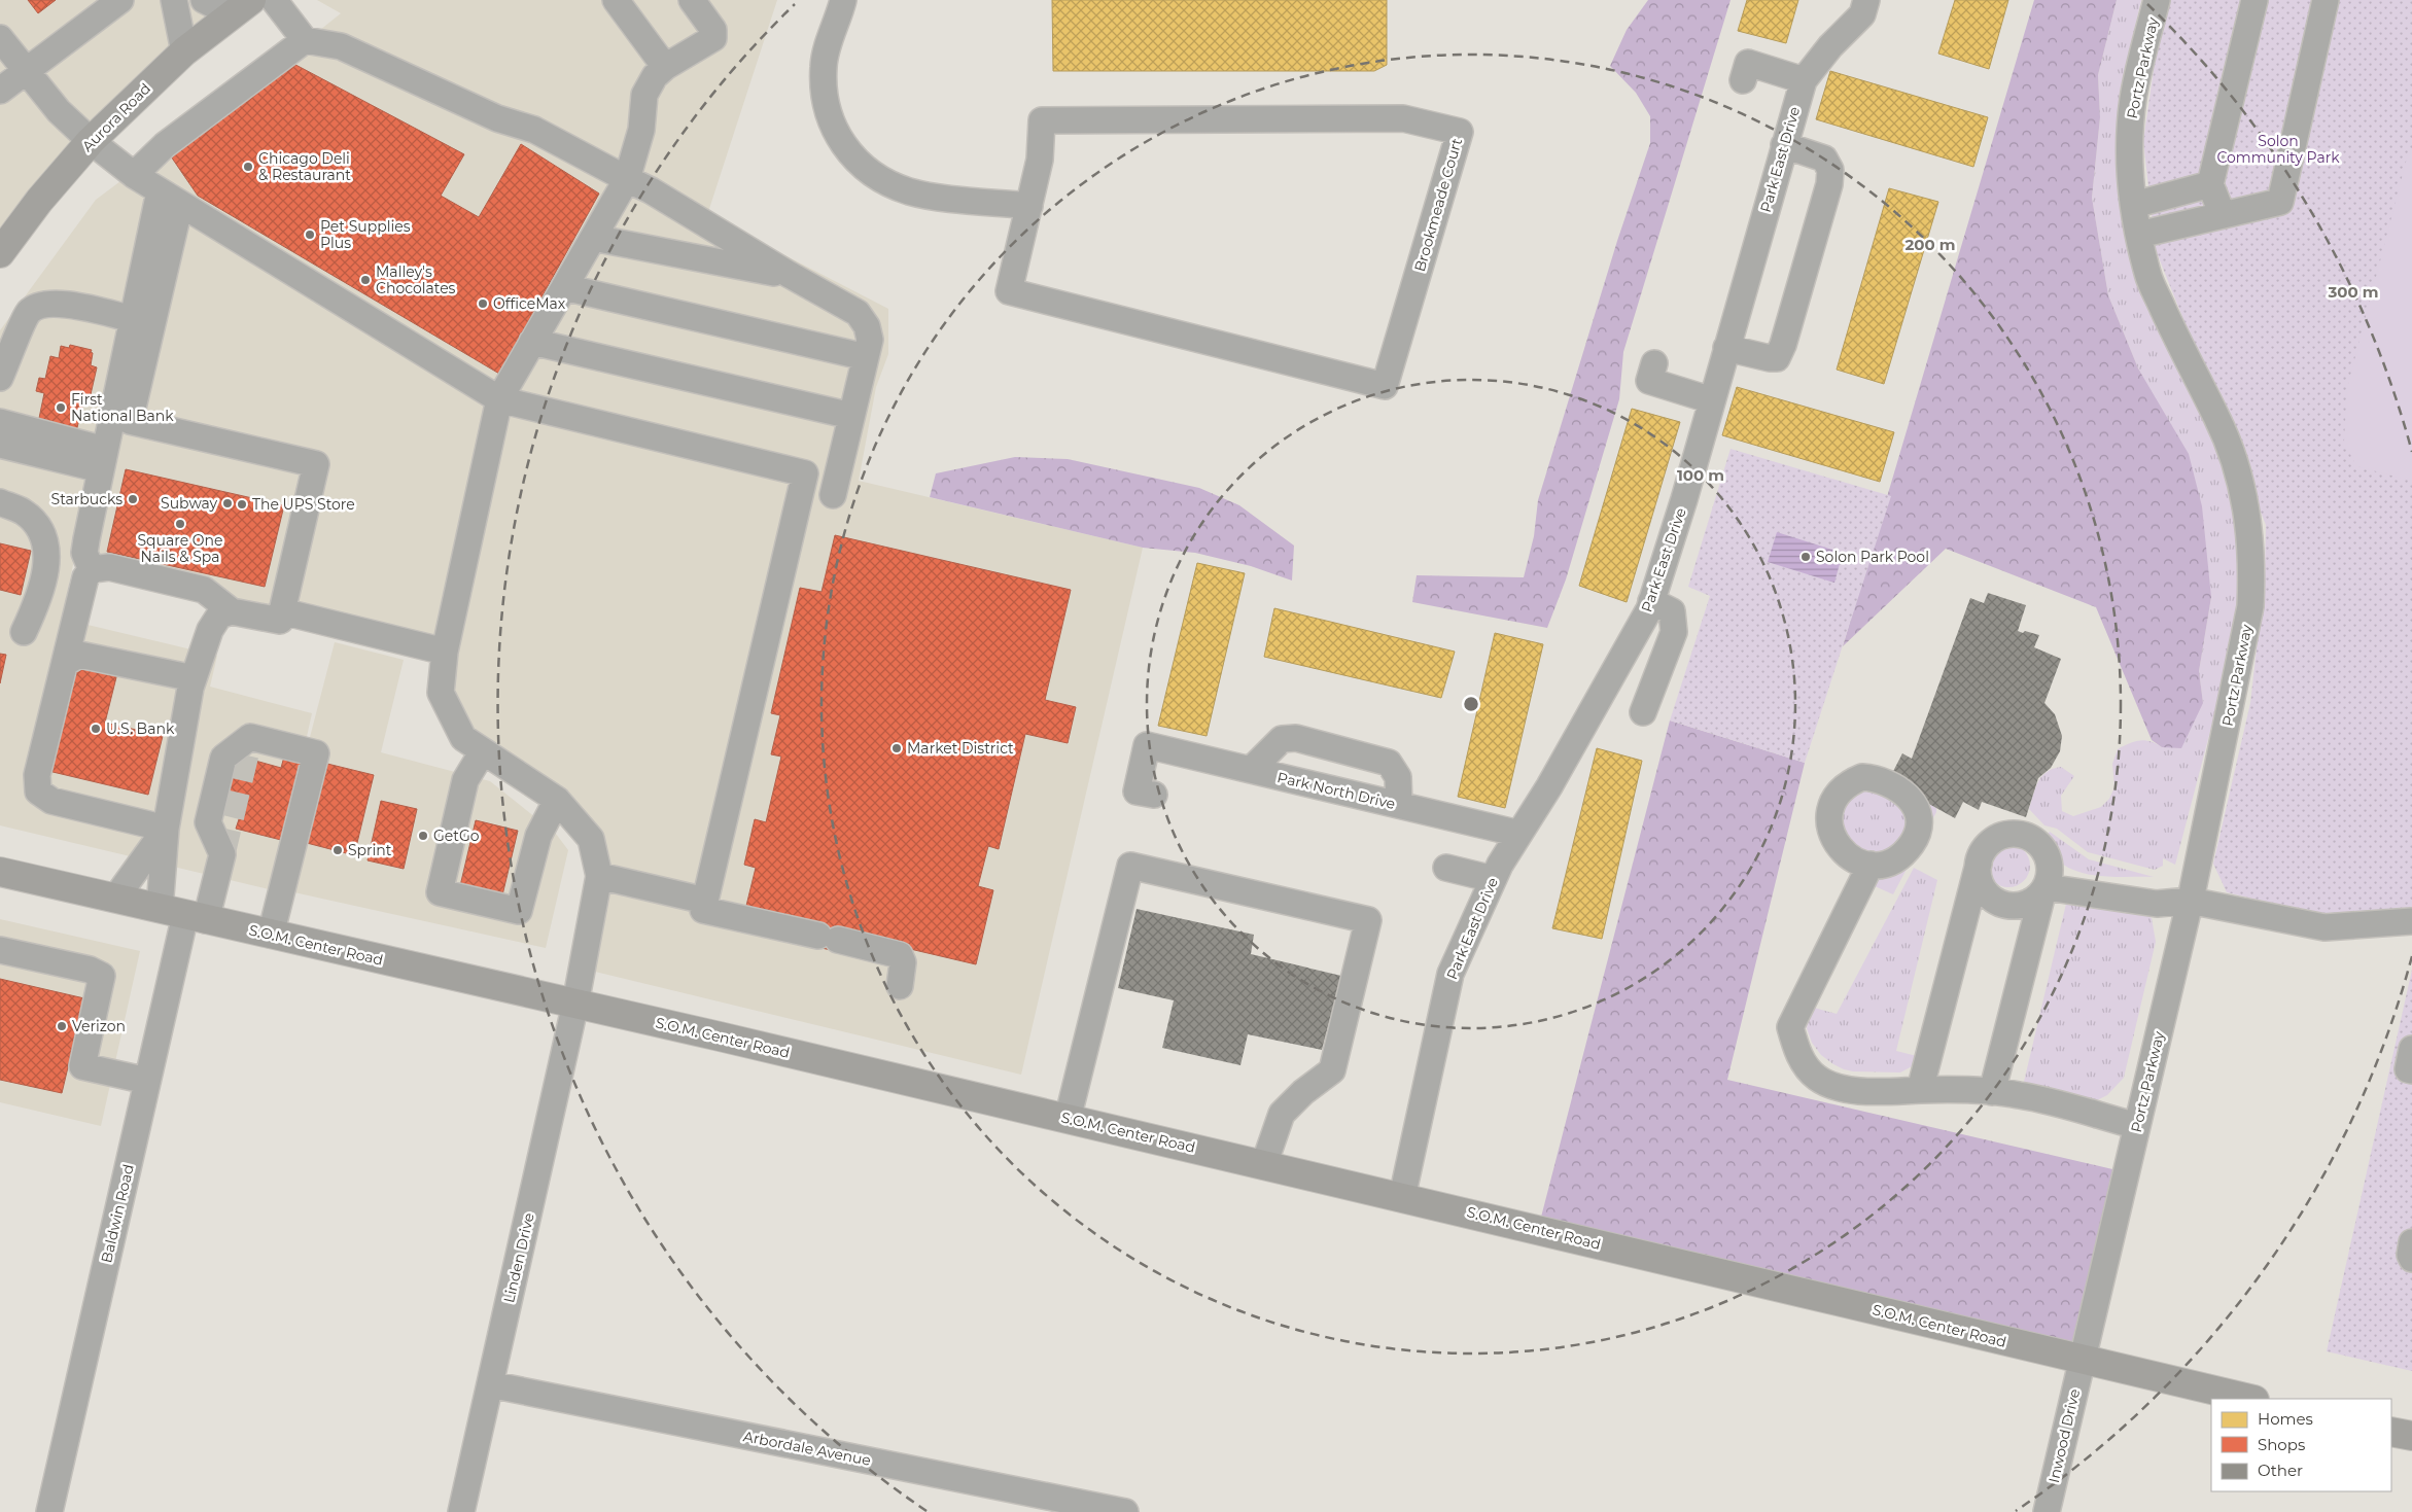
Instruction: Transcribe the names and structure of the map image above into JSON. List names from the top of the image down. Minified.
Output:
{"streets":{"main road":["Aurora Road","S.O.M. Center Road"],"street":["Portz Parkway","Park East Drive","Brookmeade Court","Park North Drive","Baldwin Road","Linden Drive","Inwood Drive","Arbordale Avenue"]},"crossings":[["Portz Parkway","S.O.M. Center Road"],["Portz Parkway","Inwood Drive"],["Park East Drive","Park North Drive"],["Park East Drive","S.O.M. Center Road"],["S.O.M. Center Road","Baldwin Road"],["S.O.M. Center Road","Linden Drive"],["S.O.M. Center Road","Inwood Drive"],["Linden Drive","Arbordale Avenue"]],"parks":["Solon Community Park"],"places":["Chicago Deli & Restaurant","Pet Supplies Plus","Malley's Chocolates","OfficeMax","First National Bank","Starbucks","Subway","The UPS Store","Square One Nails & Spa","Solon Park Pool","U.S. Bank","Market District","GetGo","Sprint","Verizon"],"legend":["Homes","Shops","Other"],"rings":["200 m","300 m","100 m"]}
